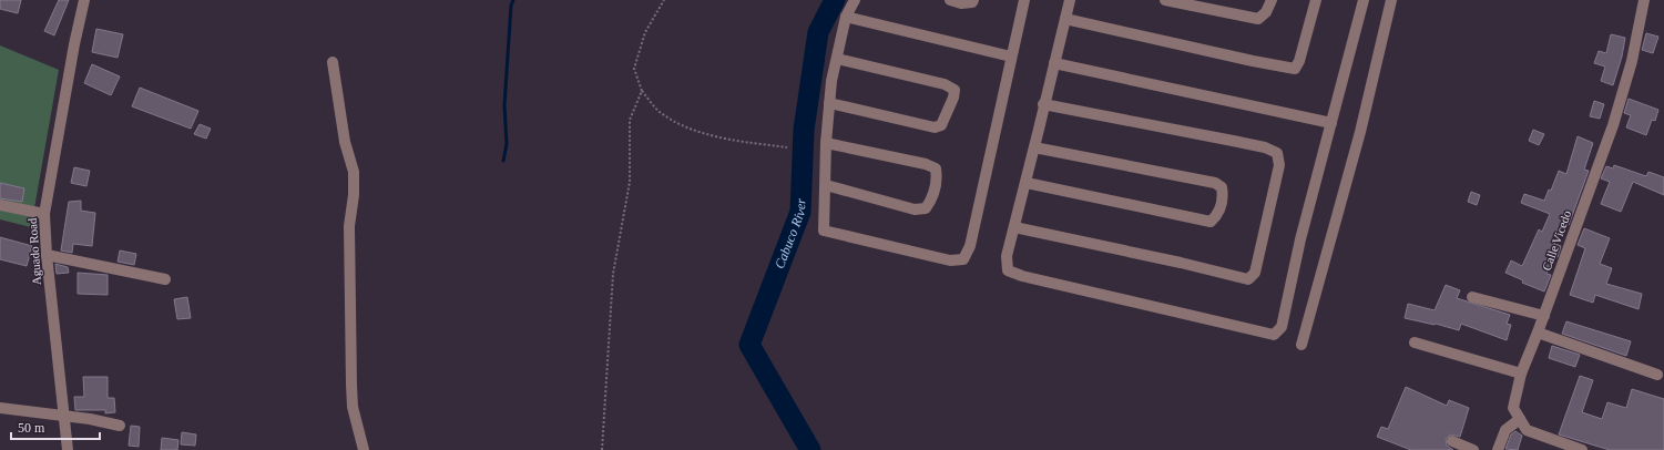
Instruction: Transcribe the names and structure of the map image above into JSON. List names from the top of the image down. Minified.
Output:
{"streets":{"street":["Calle Vicedo","Aguado Road"]},"water":["Cabuco River"],"scale_bar":"50 m"}
